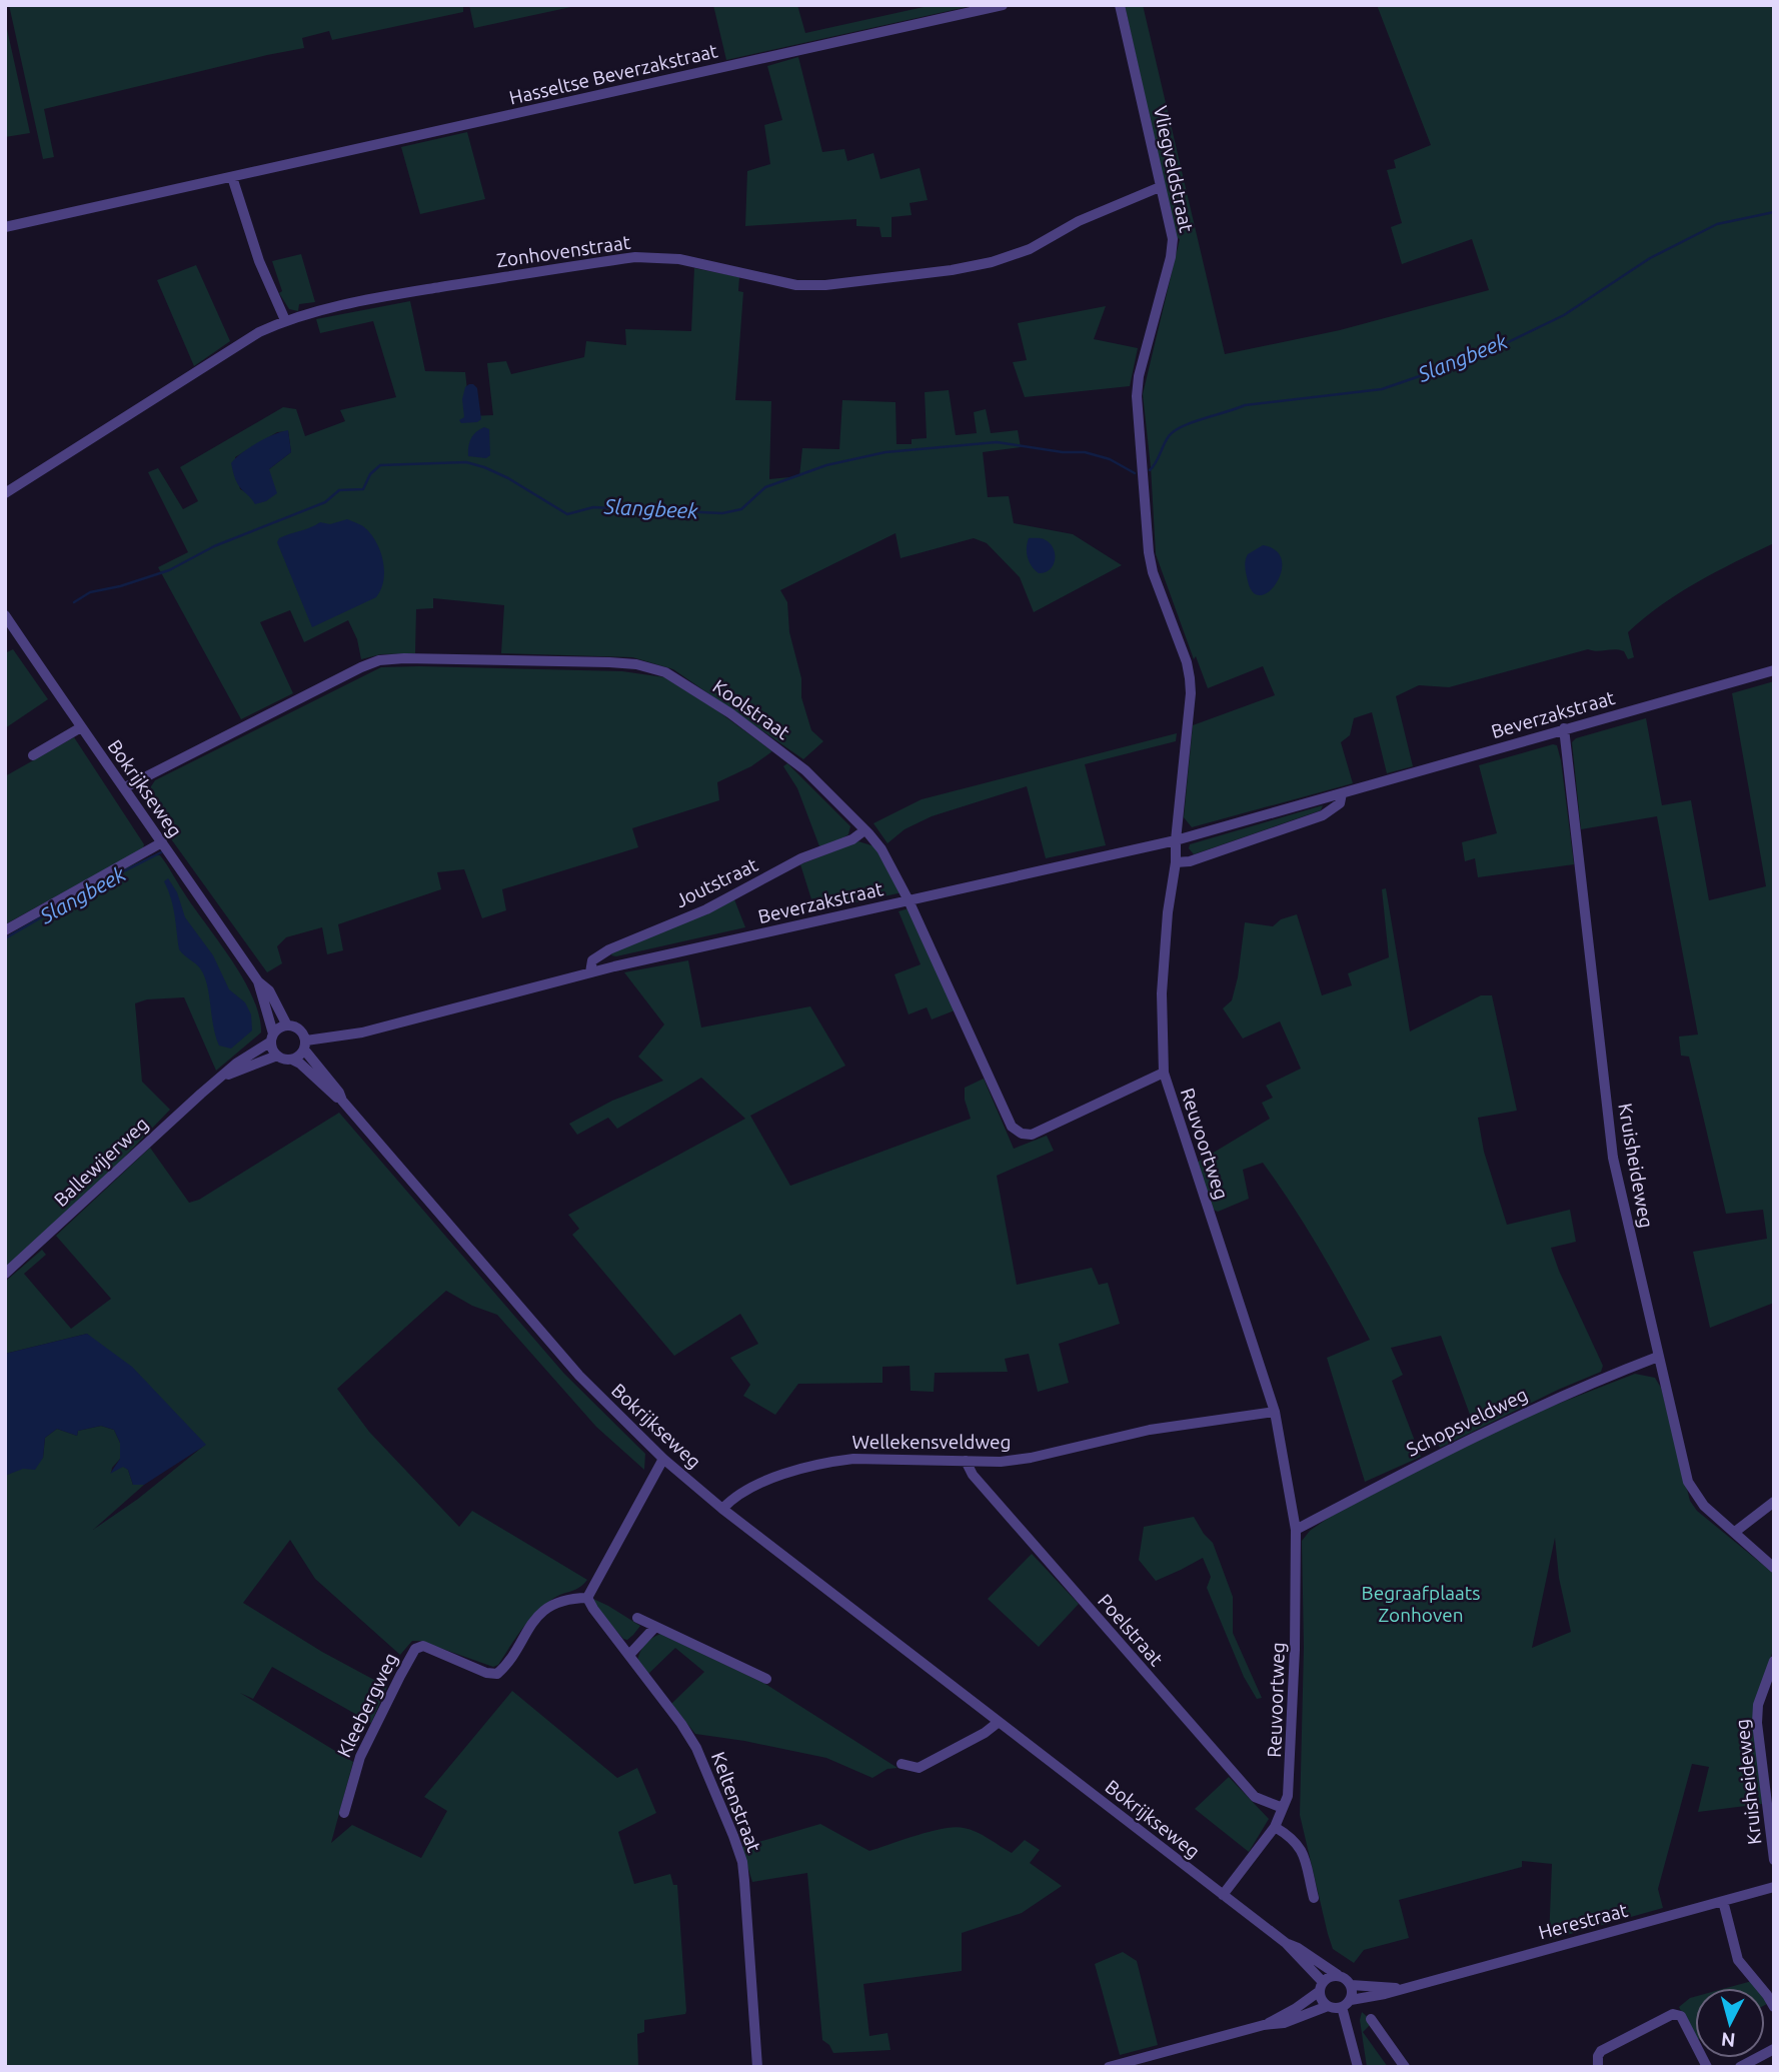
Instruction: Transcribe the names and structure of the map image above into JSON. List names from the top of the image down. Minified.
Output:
{"streets":{"street":["Hasseltse Beverzakstraat","Vliegveldstraat","Zonhovenstraat","Koolstraat","Beverzakstraat","Bokrijkseweg","Joutstraat","Reuvoortweg","Ballewijerweg","Kruisheideweg","Schopsveldweg","Wellekensveldweg","Poelstraat","Kleebergweg","Keltenstraat","Herestraat"]},"crossings":[["Vliegveldstraat","Zonhovenstraat"],["Vliegveldstraat","Reuvoortweg"],["Koolstraat","Beverzakstraat"],["Koolstraat","Bokrijkseweg"],["Koolstraat","Joutstraat"],["Koolstraat","Reuvoortweg"],["Beverzakstraat","Bokrijkseweg"],["Beverzakstraat","Joutstraat"],["Beverzakstraat","Reuvoortweg"],["Beverzakstraat","Ballewijerweg"],["Beverzakstraat","Kruisheideweg"],["Bokrijkseweg","Reuvoortweg"],["Bokrijkseweg","Ballewijerweg"],["Bokrijkseweg","Wellekensveldweg"],["Bokrijkseweg","Herestraat"],["Reuvoortweg","Schopsveldweg"],["Reuvoortweg","Wellekensveldweg"],["Reuvoortweg","Poelstraat"],["Kruisheideweg","Schopsveldweg"],["Wellekensveldweg","Poelstraat"],["Kleebergweg","Keltenstraat"]],"water":["Slangbeek"],"parks":["Begraafplaats Zonhoven"],"north":"bottom"}
